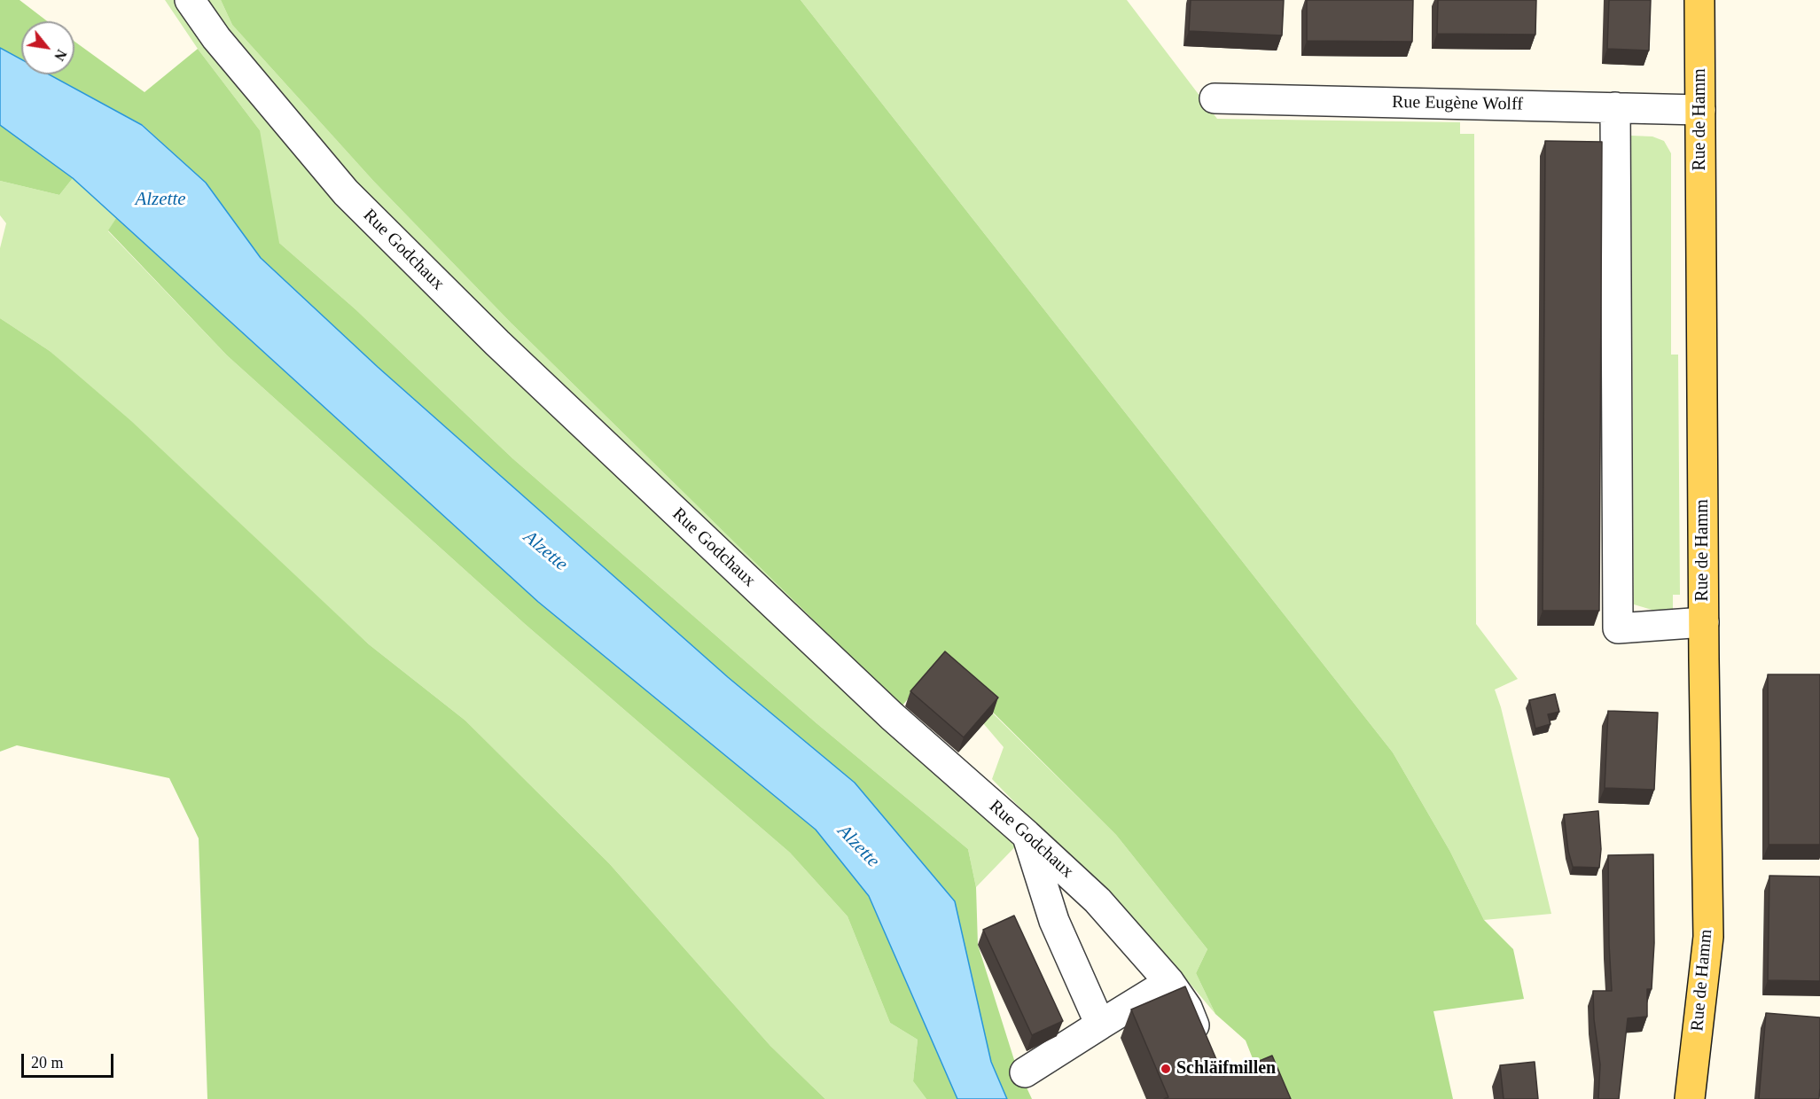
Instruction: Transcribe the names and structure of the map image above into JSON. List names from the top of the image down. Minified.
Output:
{"streets":{"main road":["Rue de Hamm"],"street":["Rue Eugène Wolff","Rue Godchaux"]},"crossings":[["Rue Eugène Wolff","Rue de Hamm"]],"water":["Alzette"],"places":["Schläifmillen"],"scale_bar":"20 m","north":"bottom right"}
